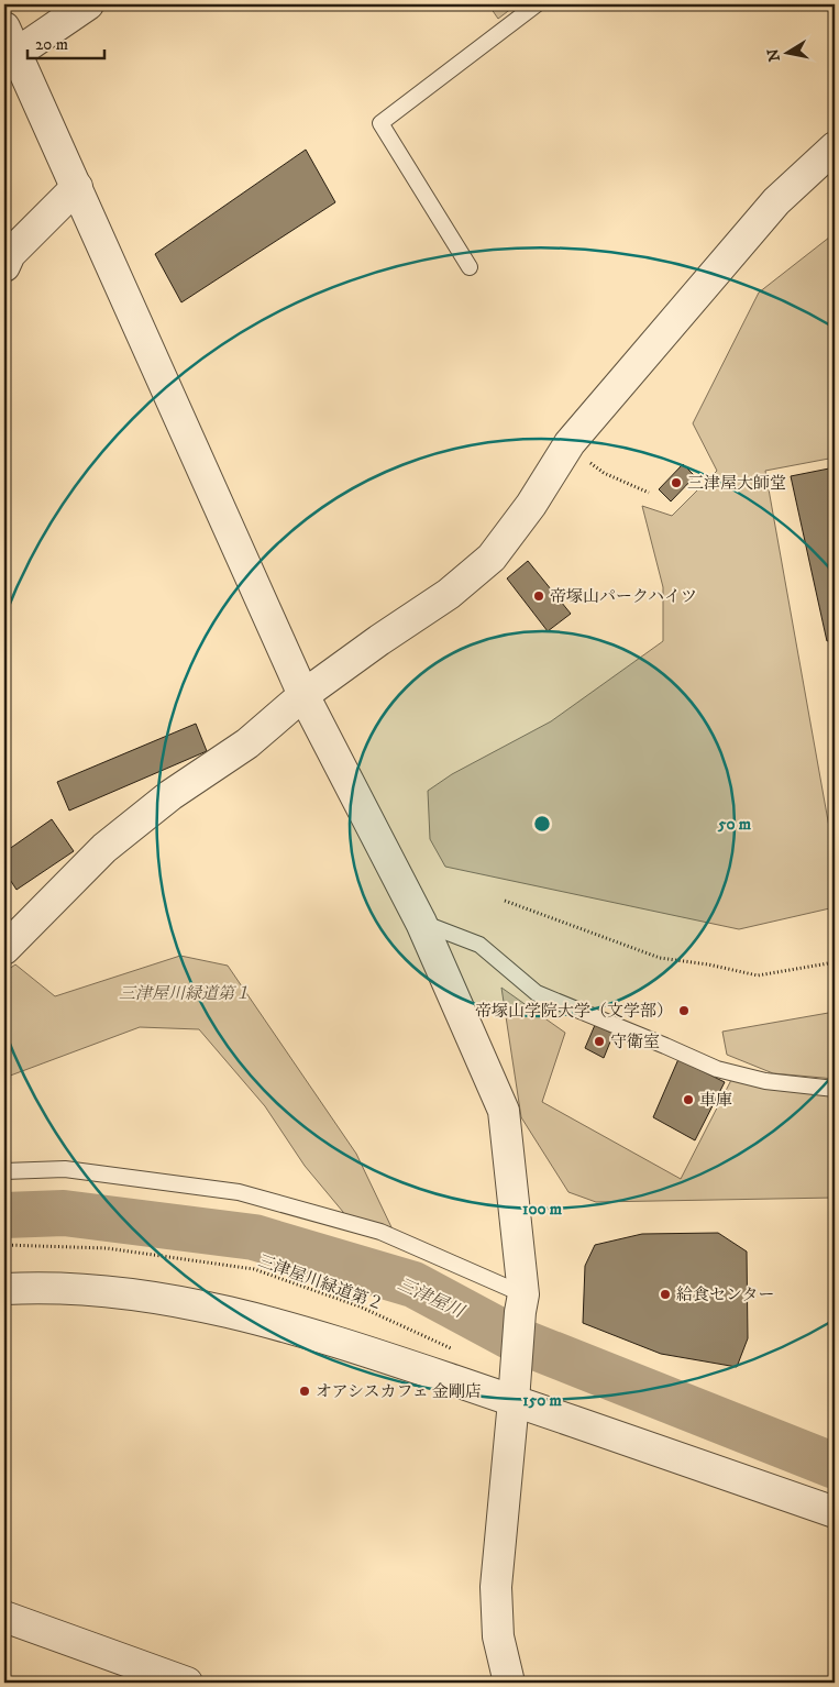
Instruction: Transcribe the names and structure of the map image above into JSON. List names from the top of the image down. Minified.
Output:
{"streets":{"path":["三津屋川緑道第２"]},"water":["三津屋川"],"parks":["三津屋川緑道第１"],"places":["三津屋大師堂","帝塚山パークハイツ","帝塚山学院大学（文学部）","守衛室","車庫","給食センター","オアシスカフェ 金剛店"],"scale_bar":"20 m","north":"left","rings":["50 m","100 m","150 m"]}
